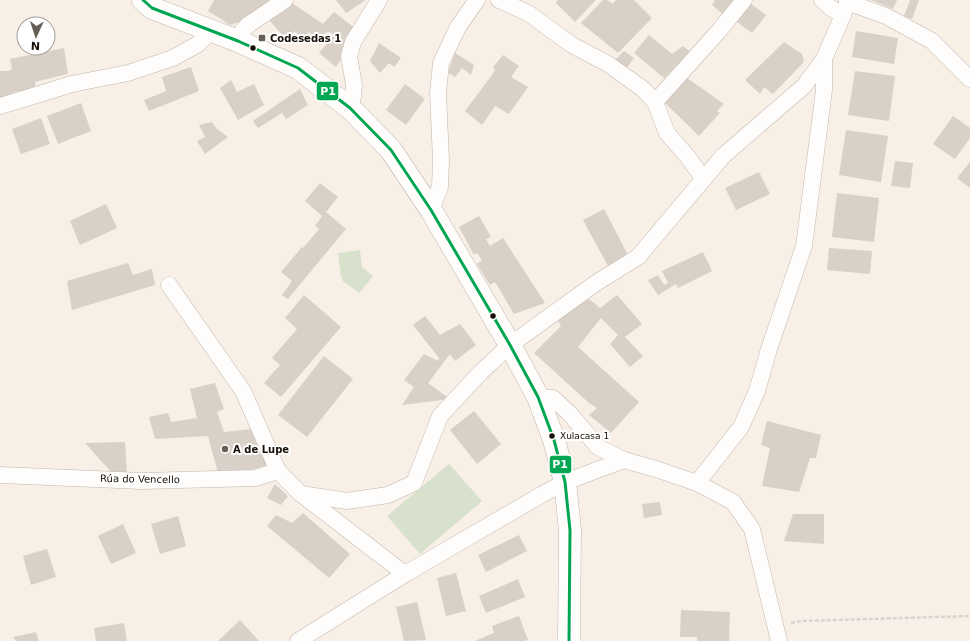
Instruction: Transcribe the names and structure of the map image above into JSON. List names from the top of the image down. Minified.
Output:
{"streets":{"street":["Rúa do Vencello"]},"places":{"transit":["Codesedas 1"],"other":["Xulacasa 1","A de Lupe"]},"lines":["transit line P1"],"north":"bottom"}
